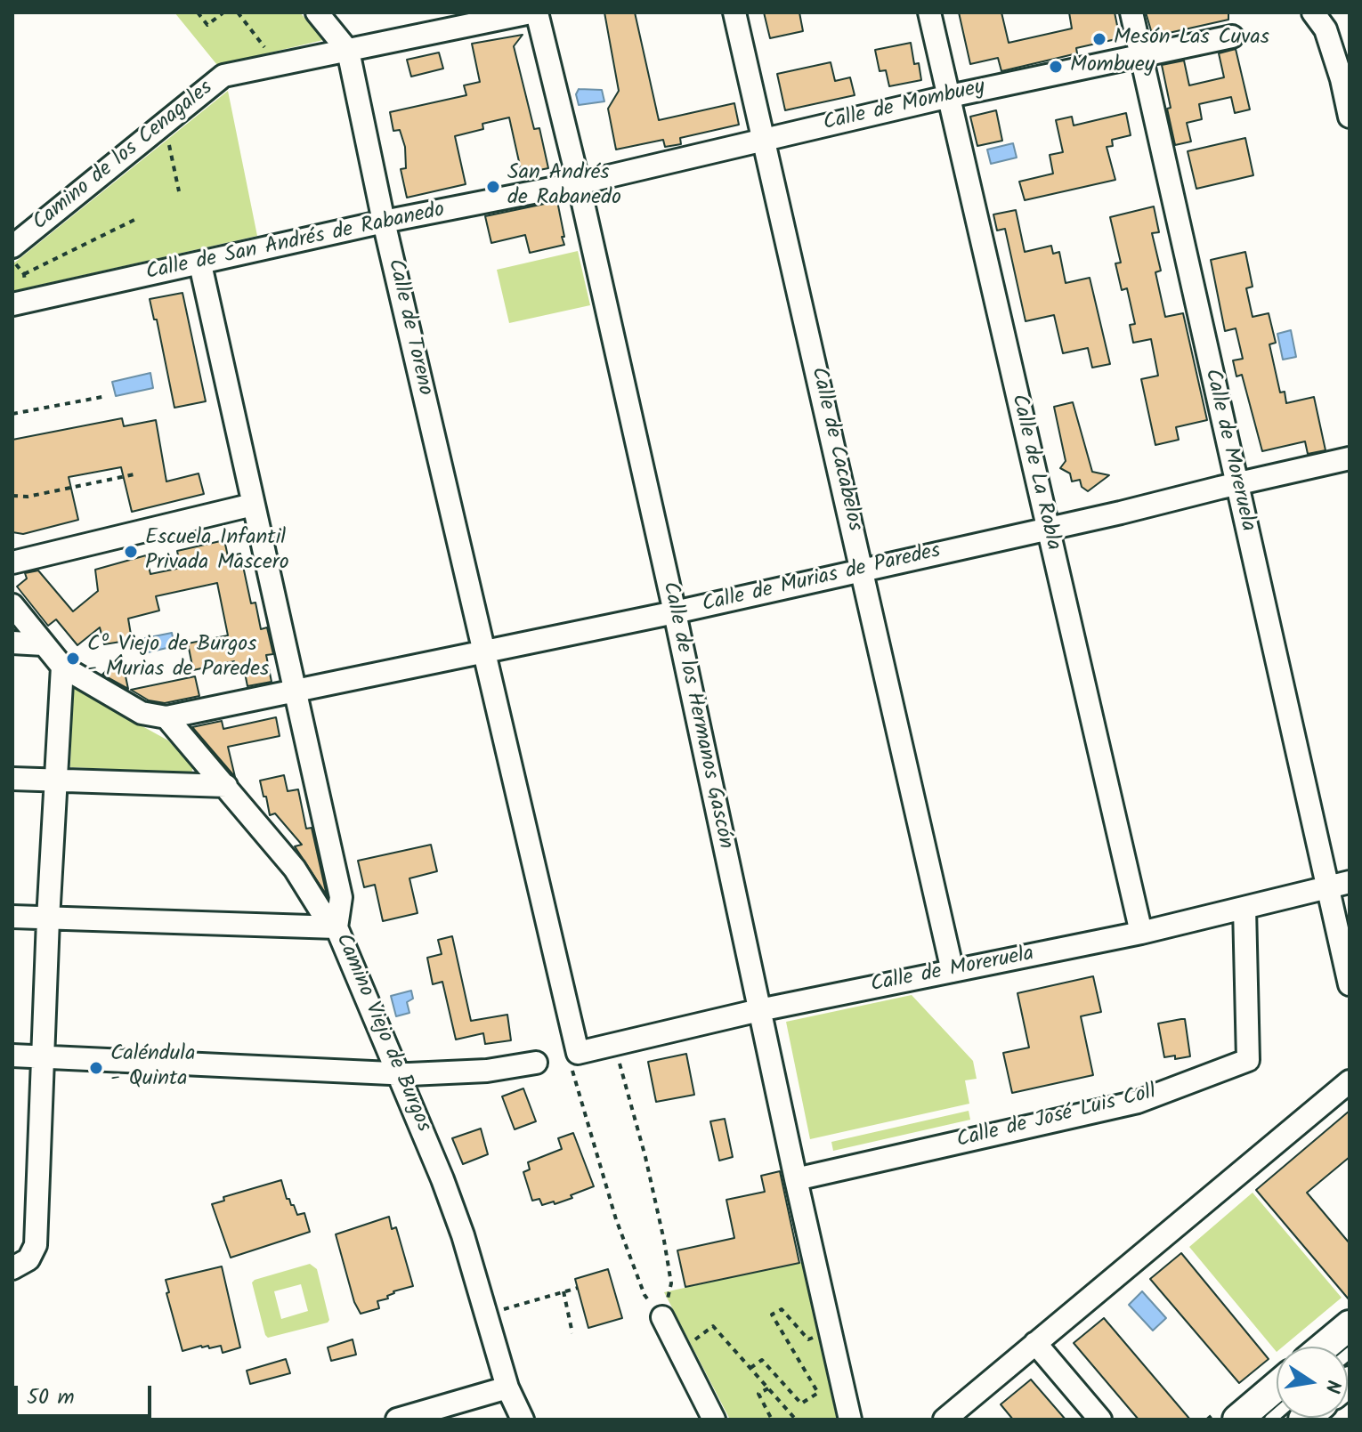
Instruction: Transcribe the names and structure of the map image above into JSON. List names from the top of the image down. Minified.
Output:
{"streets":{"street":["Calle de Mombuey","Camino de los Cenagales","Calle de San Andrés de Rabanedo","Calle de Toreno","Calle de Cacabelos","Calle de Moreruela","Calle de La Robla","Calle de Murias de Paredes","Calle de los Hermanos Gascón","Camino Viejo de Burgos","Calle de José Luis Coll"]},"crossings":[["Calle de Mombuey","Calle de San Andrés de Rabanedo"],["Calle de Mombuey","Calle de Cacabelos"],["Calle de Mombuey","Calle de Moreruela"],["Calle de Mombuey","Calle de La Robla"],["Calle de Mombuey","Calle de los Hermanos Gascón"],["Camino de los Cenagales","Calle de Toreno"],["Calle de San Andrés de Rabanedo","Calle de Toreno"],["Calle de San Andrés de Rabanedo","Calle de los Hermanos Gascón"],["Calle de Toreno","Calle de Moreruela"],["Calle de Toreno","Calle de Murias de Paredes"],["Calle de Cacabelos","Calle de Moreruela"],["Calle de Cacabelos","Calle de Murias de Paredes"],["Calle de Moreruela","Calle de La Robla"],["Calle de Moreruela","Calle de Murias de Paredes"],["Calle de Moreruela","Calle de los Hermanos Gascón"],["Calle de Moreruela","Calle de José Luis Coll"],["Calle de La Robla","Calle de Murias de Paredes"],["Calle de Murias de Paredes","Calle de los Hermanos Gascón"],["Calle de Murias de Paredes","Camino Viejo de Burgos"],["Calle de los Hermanos Gascón","Calle de José Luis Coll"]],"places":["Mesón Las Cuvas","Mombuey","San Andrés de Rabanedo","Escuela Infantil Privada Mascero","Cº Viejo de Burgos - Murias de Paredes","Caléndula - Quinta"],"scale_bar":"50 m","north":"right"}
